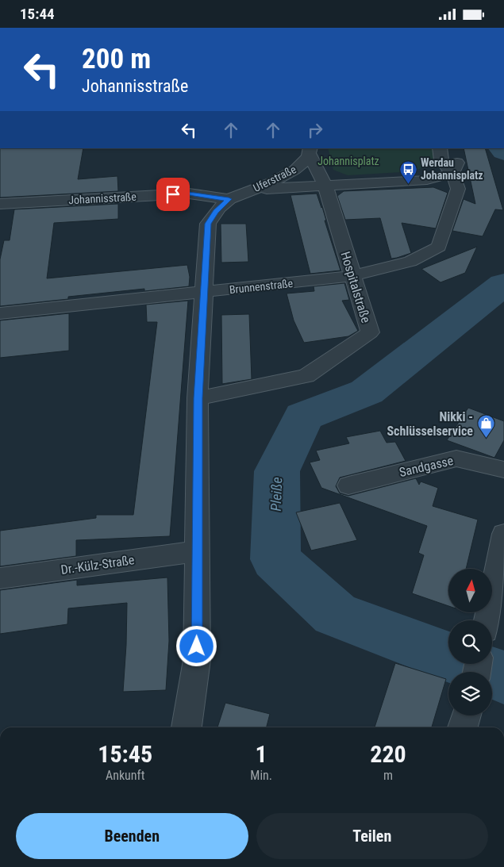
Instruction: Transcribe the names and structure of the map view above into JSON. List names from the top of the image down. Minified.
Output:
{"streets":{"street":["Uferstraße","Johannisstraße","Brunnenstraße","Hospitalstraße","Sandgasse","Dr.-Külz-Straße"]},"crossings":[["Uferstraße","Johannisstraße"],["Uferstraße","Hospitalstraße"],["Brunnenstraße","Hospitalstraße"]],"water":["Pleiße"],"parks":["Johannisplatz"],"places":{"bus stop":["Werdau Johannisplatz"],"shop":["Nikki - Schlüsselservice"]},"north":"top","page":{"status":"15:44","turn":["200 m","Johannisstraße"],"eta":["15:45","Ankunft","1","Min.","220","m"],"buttons":["Beenden","Teilen"]}}
